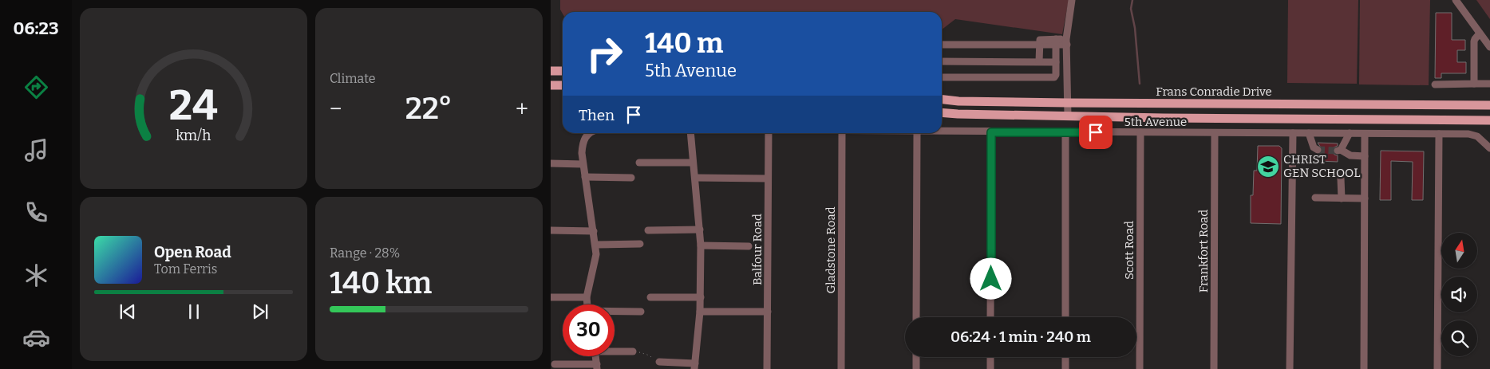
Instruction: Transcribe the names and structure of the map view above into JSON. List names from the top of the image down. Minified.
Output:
{"streets":{"main road":["Frans Conradie Drive"],"street":["5th Avenue","Balfour Road","Gladstone Road","Scott Road","Frankfort Road"]},"crossings":[["5th Avenue","Scott Road"],["5th Avenue","Frankfort Road"]],"places":{"school or university":["CHRIST GEN SCHOOL"]},"north":"top","page":{"tabs":"06:23","tile":["Climate",["Range · 28%","140 km"]],"turn":["140 m","5th Avenue"],"heat":["−","22°","+"],"then":"Then","song":["Open Road","Tom Ferris"],"limit":"30","trip":"06:24 · 1 min · 240 m","gauge":["24","km/h"]}}
